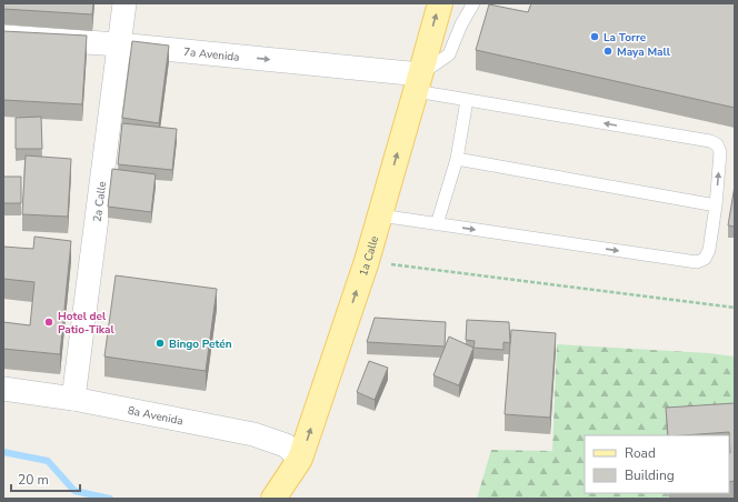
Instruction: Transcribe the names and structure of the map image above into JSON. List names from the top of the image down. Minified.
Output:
{"streets":{"main road":["1a Calle"],"street":["7a Avenida","2a Calle","8a Avenida"]},"crossings":[["7a Avenida","2a Calle"],["7a Avenida","1a Calle"],["2a Calle","8a Avenida"],["1a Calle","8a Avenida"]],"one_way":["7a Avenida","1a Calle"],"places":["La Torre","Maya Mall","Hotel del Patio-Tikal","Bingo Petén"],"legend":["Road","Building"],"scale_bar":"20 m"}
